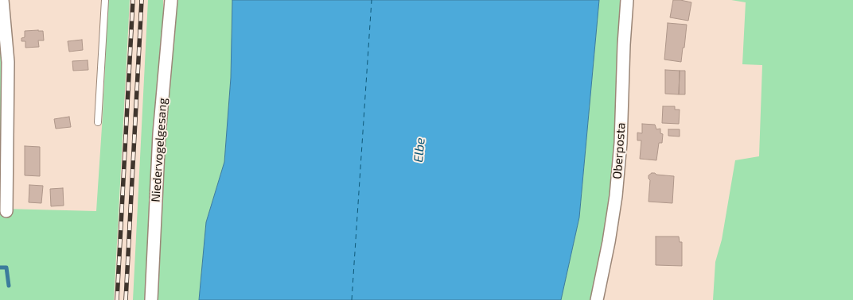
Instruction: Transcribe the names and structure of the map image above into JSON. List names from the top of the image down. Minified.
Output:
{"streets":{"street":["Niedervogelgesang","Oberposta"]},"water":["Elbe"]}
